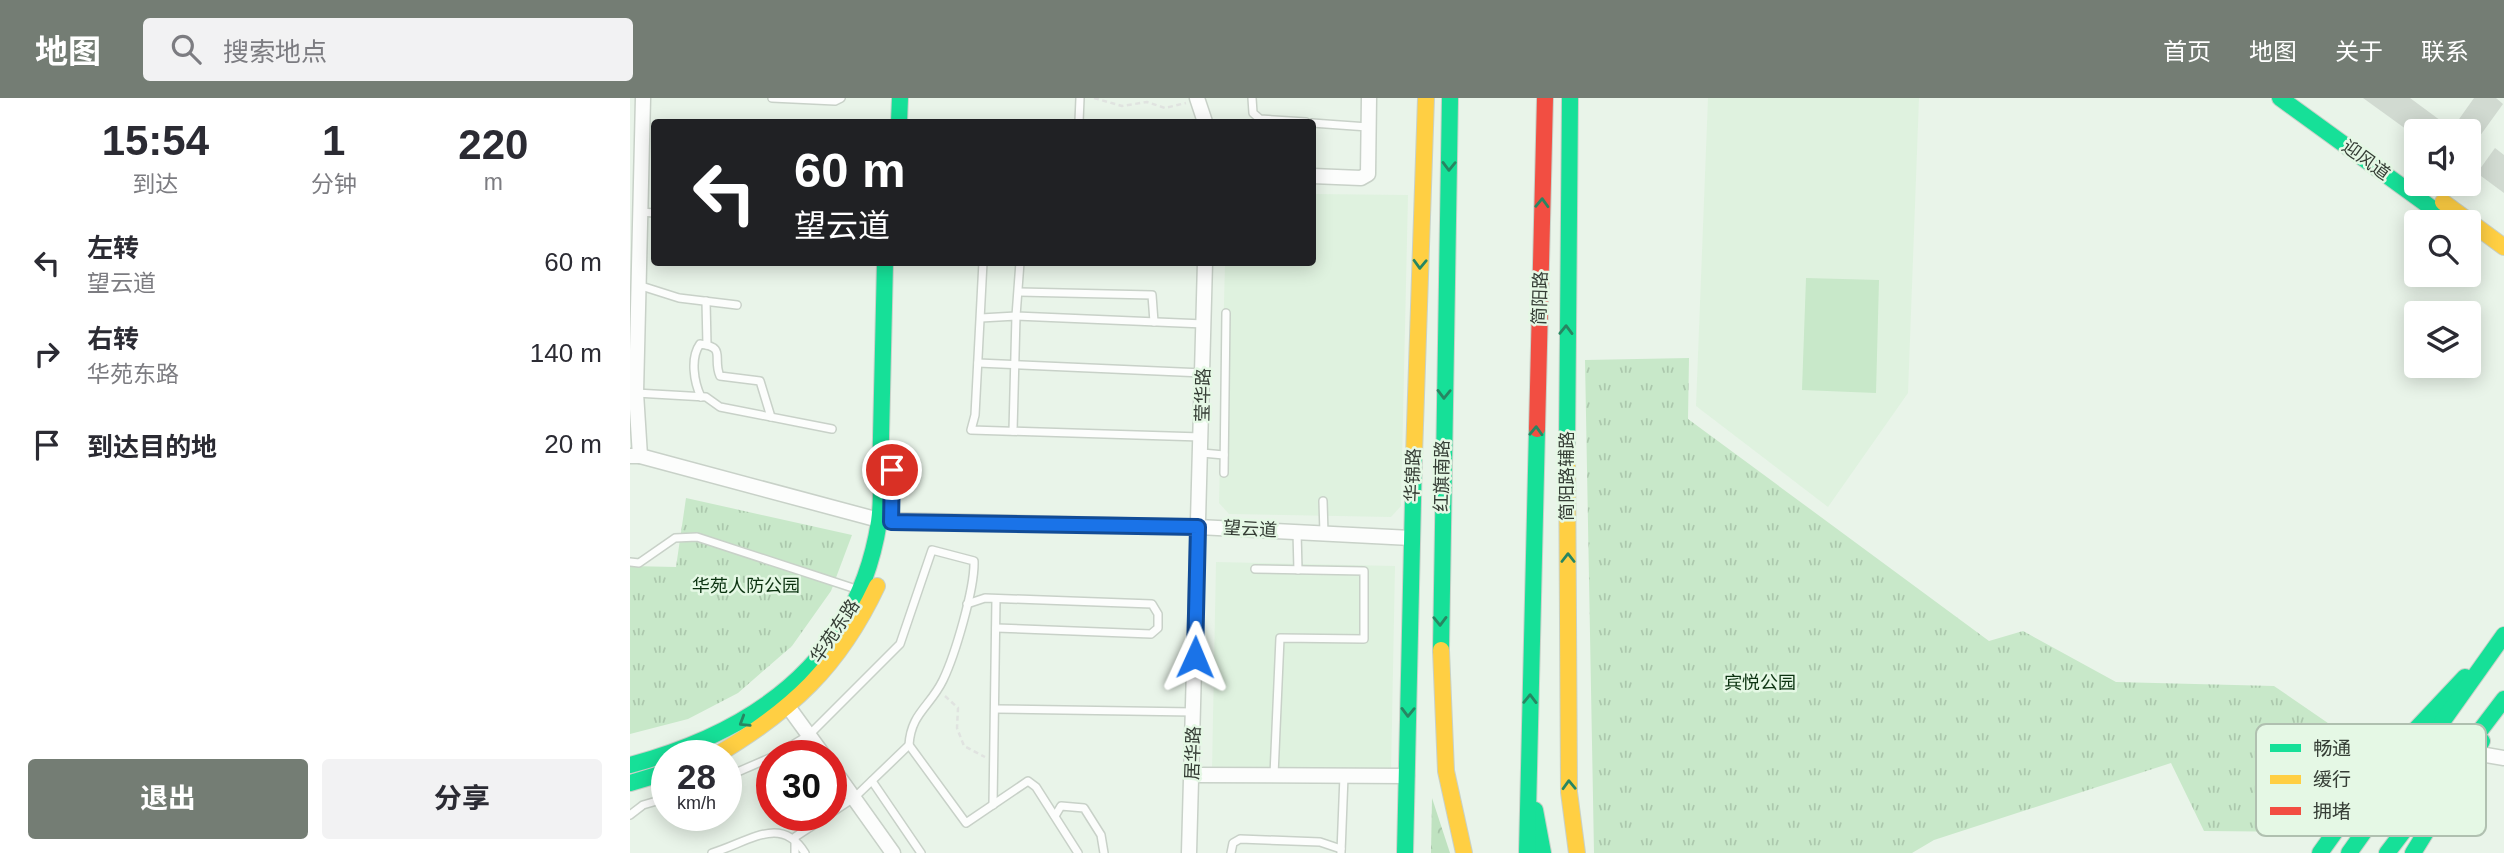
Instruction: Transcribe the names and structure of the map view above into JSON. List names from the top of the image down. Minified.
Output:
{"streets":{"main road":["迎风道","简阳路","华锦路","红旗南路","简阳路辅路","华苑东路"],"street":["莹华路","望云道","居华路"]},"crossings":[["莹华路","望云道"],["莹华路","居华路"],["华锦路","望云道"],["望云道","华苑东路"],["望云道","居华路"]],"one_way":["简阳路","华锦路","红旗南路","简阳路辅路"],"parks":["华苑人防公园","宾悦公园"],"legend":["畅通","缓行","拥堵"],"page":{"header":"地图","search":"搜索地点","nav":["首页","地图","关于","联系"],"eta":["15:54","到达","1","分钟","220","m"],"turn":["60 m","望云道"],"list":[{"name":"左转","note":"望云道","value":"60 m"},{"name":"右转","note":"华苑东路","value":"140 m"},{"name":"到达目的地","value":"20 m"}],"speed":"28 km/h","limit":"30","buttons":["退出","分享"]}}
